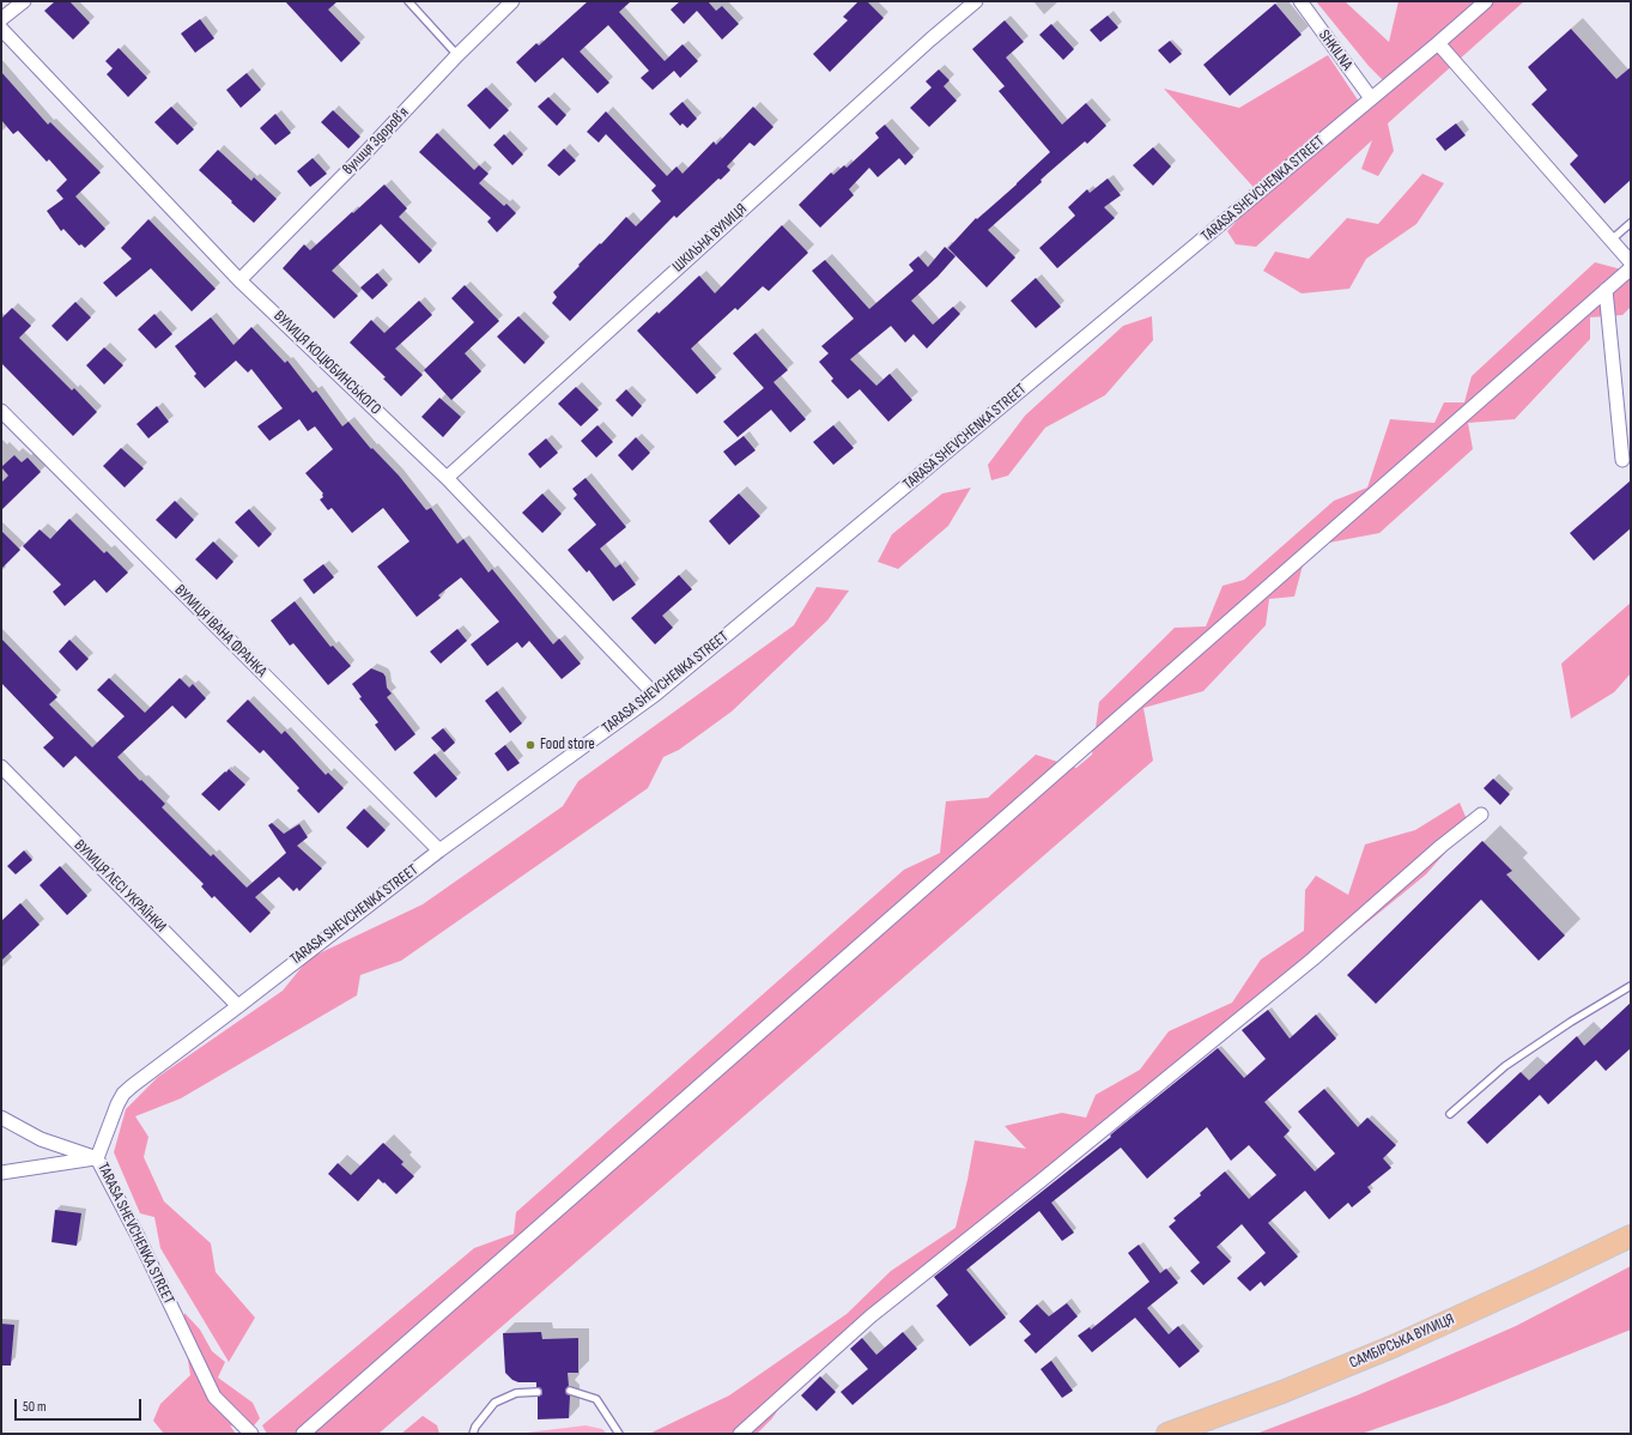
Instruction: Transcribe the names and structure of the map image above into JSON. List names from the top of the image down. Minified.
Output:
{"streets":{"main road":["САМБІРСЬКА ВУЛИЦЯ"],"street":["SHKILNA","вулиця Здоровʼя","TARASA SHEVCHENKA STREET","ШКІЛЬНА ВУЛИЦЯ","ВУЛИЦЯ КОЦЮБИНСЬКОГО","ВУЛИЦЯ ІВАНА ФРАНКА","ВУЛИЦЯ ЛЕСІ УКРАЇНКИ"]},"crossings":[["SHKILNA","TARASA SHEVCHENKA STREET"],["вулиця Здоровʼя","ВУЛИЦЯ КОЦЮБИНСЬКОГО"],["TARASA SHEVCHENKA STREET","ВУЛИЦЯ КОЦЮБИНСЬКОГО"],["TARASA SHEVCHENKA STREET","ВУЛИЦЯ ІВАНА ФРАНКА"],["TARASA SHEVCHENKA STREET","ВУЛИЦЯ ЛЕСІ УКРАЇНКИ"],["ШКІЛЬНА ВУЛИЦЯ","ВУЛИЦЯ КОЦЮБИНСЬКОГО"]],"places":["Food store"],"scale_bar":"50 m"}
